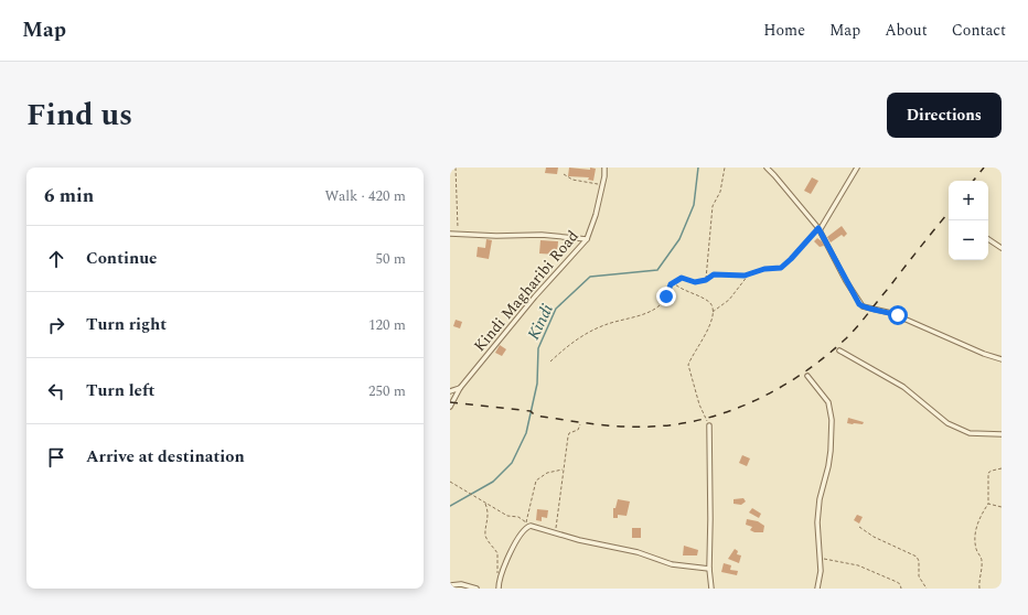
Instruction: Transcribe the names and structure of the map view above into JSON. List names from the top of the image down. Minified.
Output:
{"streets":{"street":["Kindi Magharibi Road"]},"water":["Kindi"],"page":{"header":"Map","nav":["Home","Map","About","Contact"],"title":"Find us","buttons":"Directions","heading":["6 min","Walk · 420 m"],"map_buttons":["+","−"],"list":[["Continue","50 m"],["Turn right","120 m"],["Turn left","250 m"],"Arrive at destination"]}}
